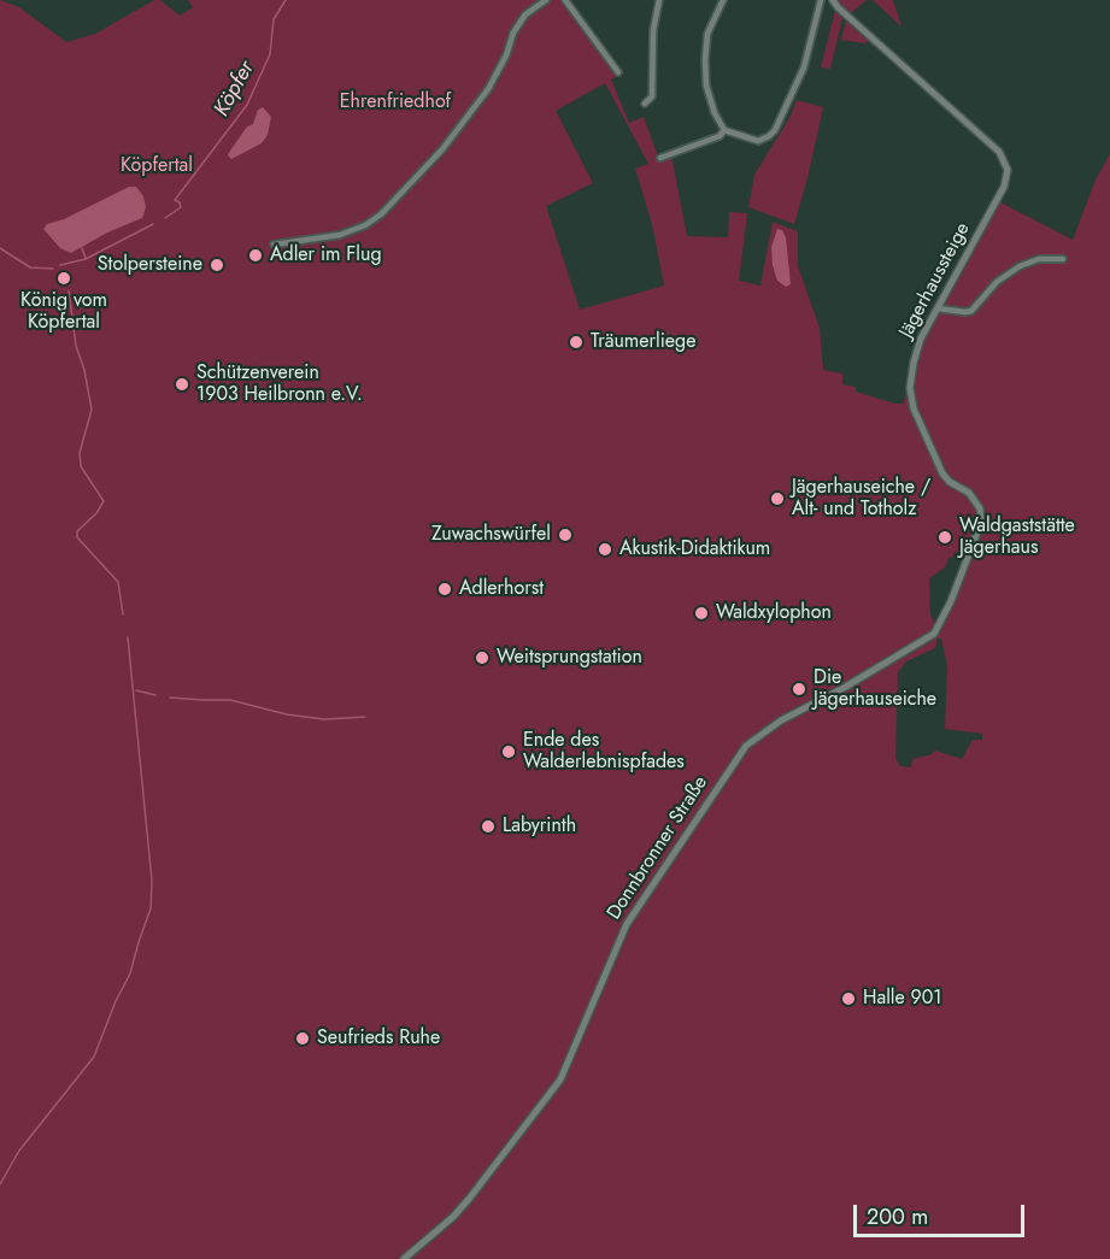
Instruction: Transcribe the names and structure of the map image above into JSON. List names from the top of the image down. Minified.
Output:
{"streets":{"street":["Jägerhaussteige","Donnbronner Straße"]},"crossings":[["Jägerhaussteige","Donnbronner Straße"]],"water":["Köpfer"],"parks":["Ehrenfriedhof","Köpfertal"],"places":["Adler im Flug","Stolpersteine","König vom Köpfertal","Träumerliege","Schützenverein 1903 Heilbronn e.V.","Jägerhauseiche / Alt- und Totholz","Zuwachswürfel","Waldgaststätte Jägerhaus","Akustik-Didaktikum","Adlerhorst","Waldxylophon","Weitsprungstation","Die Jägerhauseiche","Ende des Walderlebnispfades","Labyrinth","Halle 901","Seufrieds Ruhe"],"scale_bar":"200 m"}
